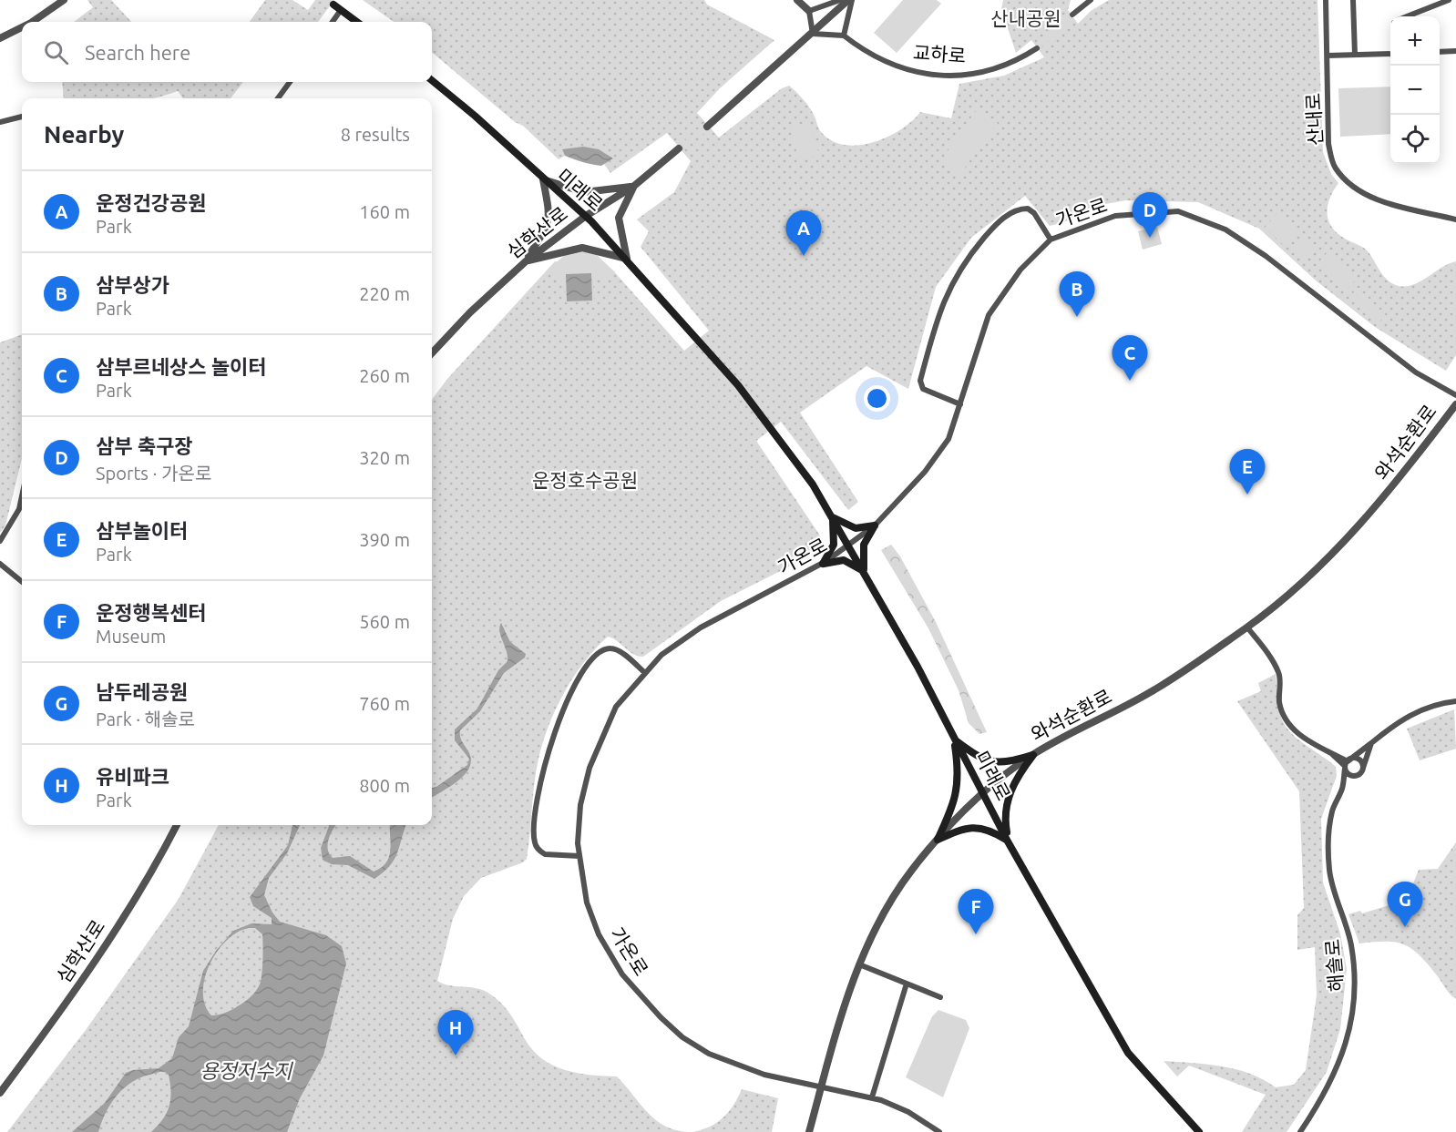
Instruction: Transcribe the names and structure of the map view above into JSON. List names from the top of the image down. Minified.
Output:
{"streets":{"main road":["미래로"],"street":["교하로","산내로","가온로","심학산로","와석순환로","해솔로"]},"crossings":[["미래로","가온로"],["미래로","심학산로"],["미래로","와석순환로"],["가온로","와석순환로"]],"water":["용정저수지"],"parks":["산내공원","운정호수공원"],"page":{"map_buttons":["+","−"],"search":"Search here","heading":["Nearby","8 results"],"list":[{"mark":"A","name":"운정건강공원","note":"Park","value":"160 m"},{"mark":"B","name":"삼부상가","note":"Park","value":"220 m"},{"mark":"C","name":"삼부르네상스 놀이터","note":"Park","value":"260 m"},{"mark":"D","name":"삼부 축구장","note":"Sports · 가온로","value":"320 m"},{"mark":"E","name":"삼부놀이터","note":"Park","value":"390 m"},{"mark":"F","name":"운정행복센터","note":"Museum","value":"560 m"},{"mark":"G","name":"남두레공원","note":"Park · 해솔로","value":"760 m"},{"mark":"H","name":"유비파크","note":"Park","value":"800 m"}],"pins":["D","A","B","C","E","G","F","H"]}}
